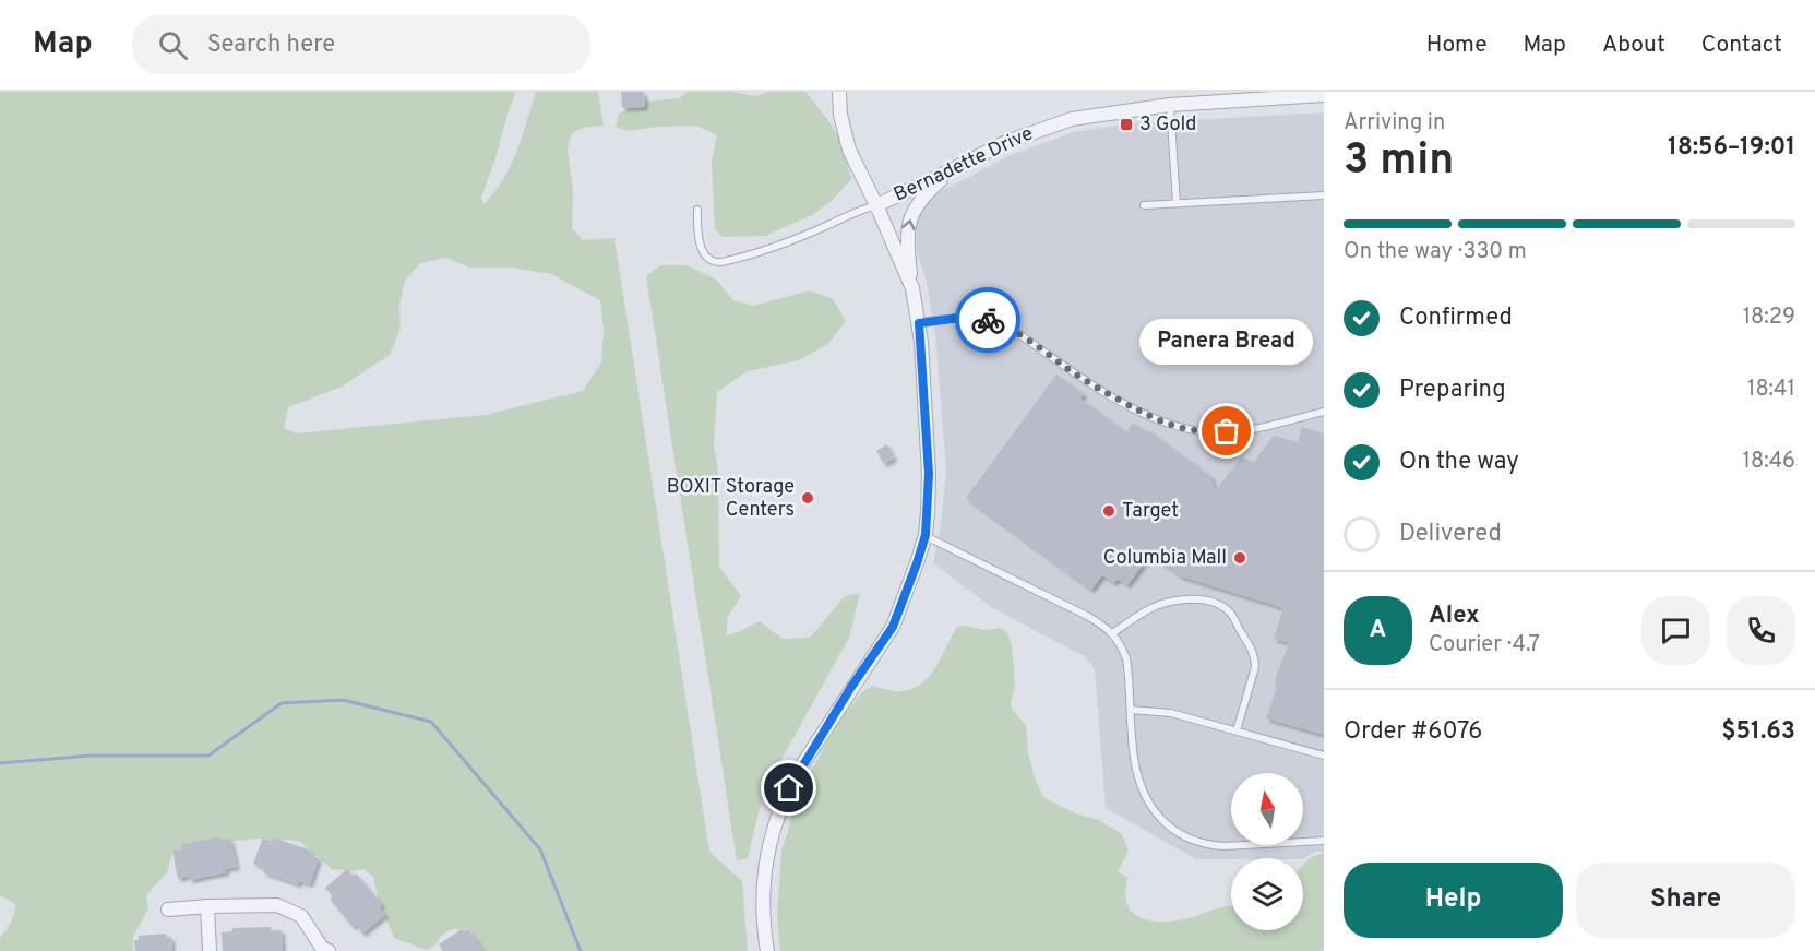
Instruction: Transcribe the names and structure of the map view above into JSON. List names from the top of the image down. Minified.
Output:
{"streets":{"street":["Bernadette Drive"]},"places":{"transit":["3 Gold"],"other":["Panera Bread","BOXIT Storage Centers","Target","Columbia Mall"]},"north":"top","page":{"header":"Map","search":"Search here","nav":["Home","Map","About","Contact"],"heading":["3 min","Arriving in","18:56–19:01"],"panel":["Alex","Courier · 4.7","Order #6076","$51.63"],"bar":"On the way · 330 m","list":[["Confirmed","18:29"],["Preparing","18:41"],["On the way","18:46"],"Delivered"],"bubble":"Panera Bread","round":"A","buttons":["Help","Share"]}}
